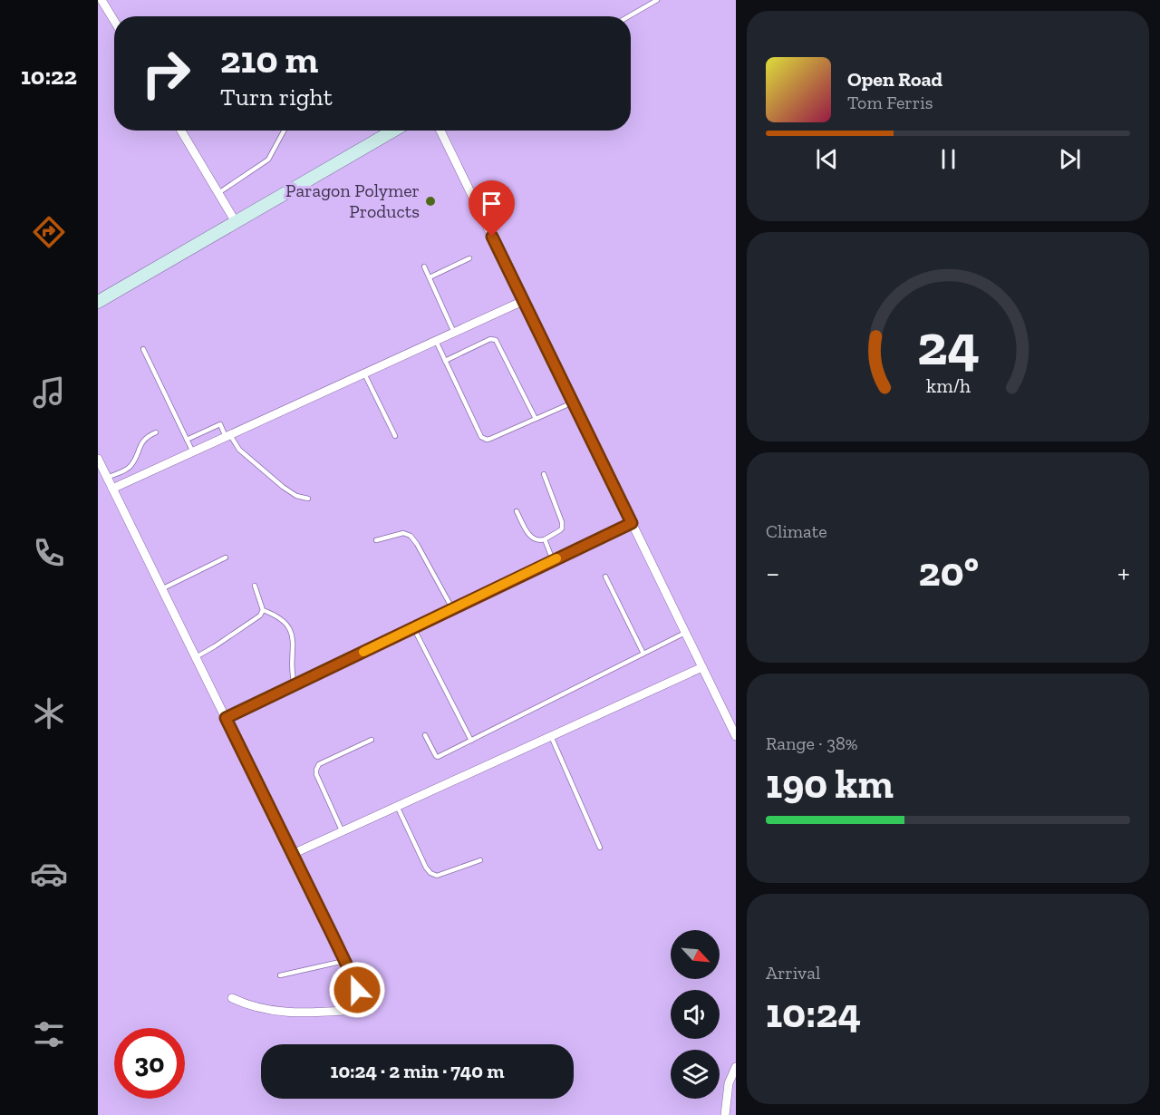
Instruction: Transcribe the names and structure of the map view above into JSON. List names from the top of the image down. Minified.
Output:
{"places":["Paragon Polymer Products"],"north":"bottom right","page":{"tabs":"10:22","turn":["210 m","Turn right"],"song":["Open Road","Tom Ferris"],"tile":["Climate",["Range · 38%","190 km"],["Arrival","10:24"]],"heat":["−","20°","+"],"limit":"30","trip":"10:24 · 2 min · 740 m","gauge":["24","km/h"]}}
